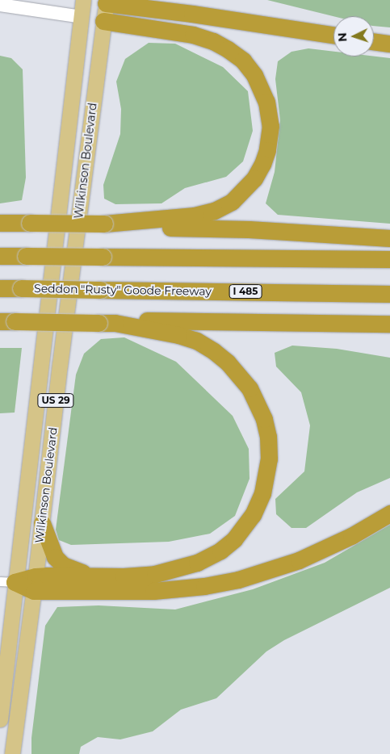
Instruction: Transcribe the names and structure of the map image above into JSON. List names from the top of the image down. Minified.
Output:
{"streets":{"highway":["Seddon \"Rusty\" Goode Freeway","I 485"],"main road":["Wilkinson Boulevard","US 29"]},"north":"left"}
